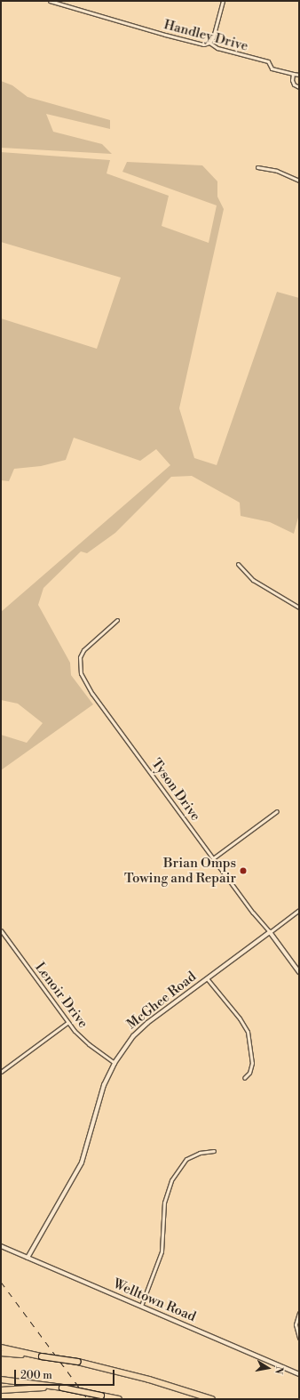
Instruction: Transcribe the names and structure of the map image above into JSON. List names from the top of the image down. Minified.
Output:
{"streets":{"street":["Handley Drive","Tyson Drive","Lenoir Drive","McGhee Road","Welltown Road"]},"crossings":[["Tyson Drive","McGhee Road"],["Lenoir Drive","McGhee Road"],["McGhee Road","Welltown Road"]],"places":["Brian Omps Towing and Repair"],"scale_bar":"200 m","north":"right"}
